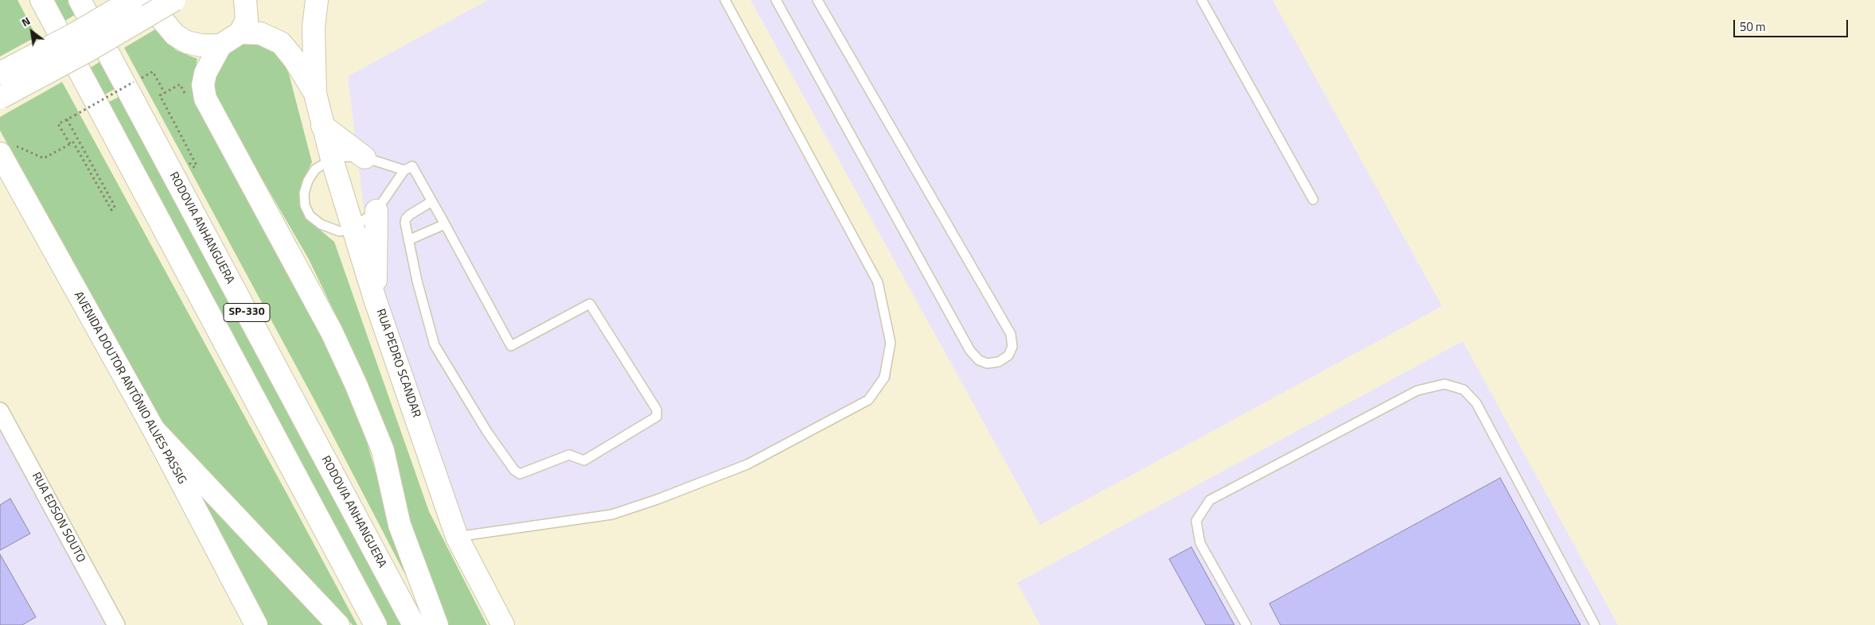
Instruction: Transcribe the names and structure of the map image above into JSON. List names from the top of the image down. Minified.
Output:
{"streets":{"main road":["RODOVIA ANHANGUERA","SP-330","RUA PEDRO SCANDAR","AVENIDA DOUTOR ANTÔNIO ALVES PASSIG"],"street":["RUA EDSON SOUTO"]},"scale_bar":"50 m","north":"top left"}
